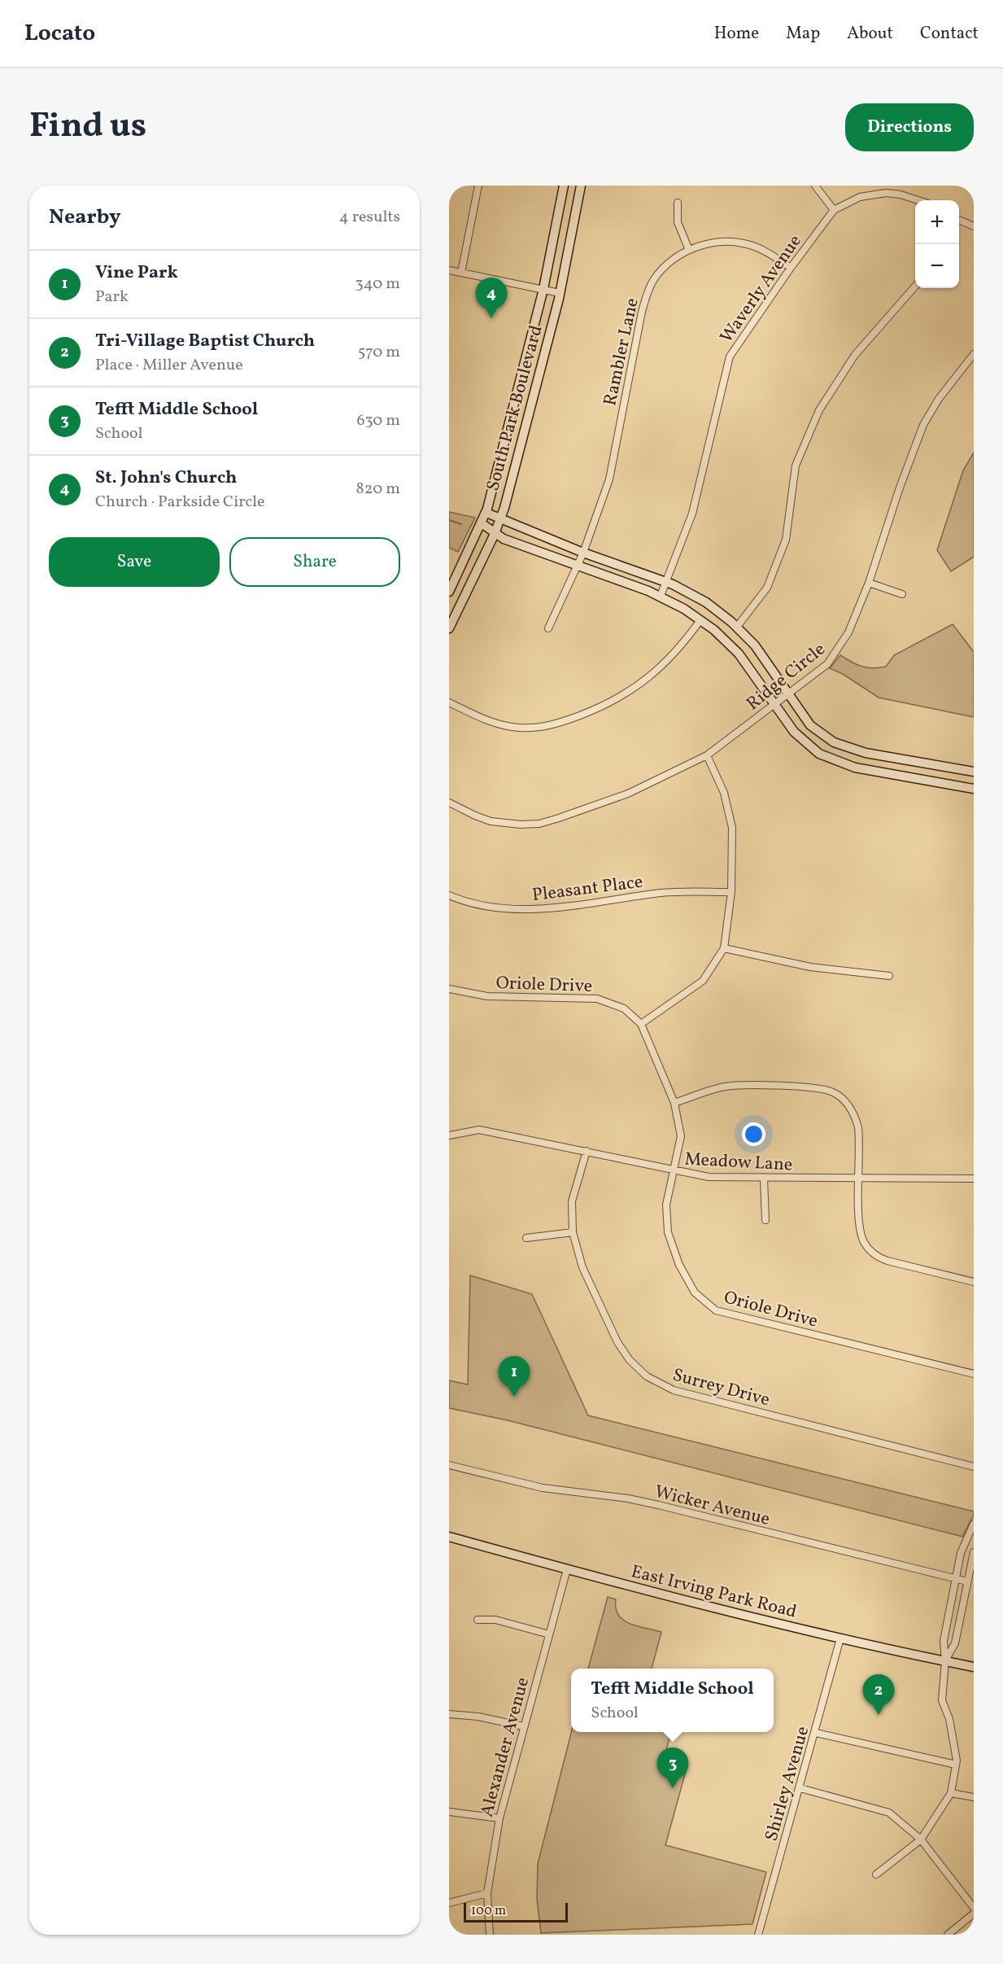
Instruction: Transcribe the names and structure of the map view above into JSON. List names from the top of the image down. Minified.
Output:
{"streets":{"street":["Waverly Avenue","Rambler Lane","South Park Boulevard","Ridge Circle","Pleasant Place","Oriole Drive","Meadow Lane","Surrey Drive","Wicker Avenue","East Irving Park Road","Alexander Avenue","Shirley Avenue"]},"crossings":[["Waverly Avenue","Rambler Lane"],["Oriole Drive","Meadow Lane"],["Meadow Lane","Surrey Drive"],["East Irving Park Road","Alexander Avenue"],["East Irving Park Road","Shirley Avenue"]],"scale_bar":"100 m","page":{"header":"Locato","nav":["Home","Map","About","Contact"],"title":"Find us","buttons":["Directions",["Save","Share"]],"heading":["Nearby","4 results"],"map_buttons":["+","−"],"list":[{"mark":"1","name":"Vine Park","note":"Park","value":"340 m"},{"mark":"2","name":"Tri-Village Baptist Church","note":"Place · Miller Avenue","value":"570 m"},{"mark":"3","name":"Tefft Middle School","note":"School","value":"630 m"},{"mark":"4","name":"St. John's Church","note":"Church · Parkside Circle","value":"820 m"}],"pins":["4","1","2","3"],"popup":["Tefft Middle School","School"],"scale":"100 m"}}
